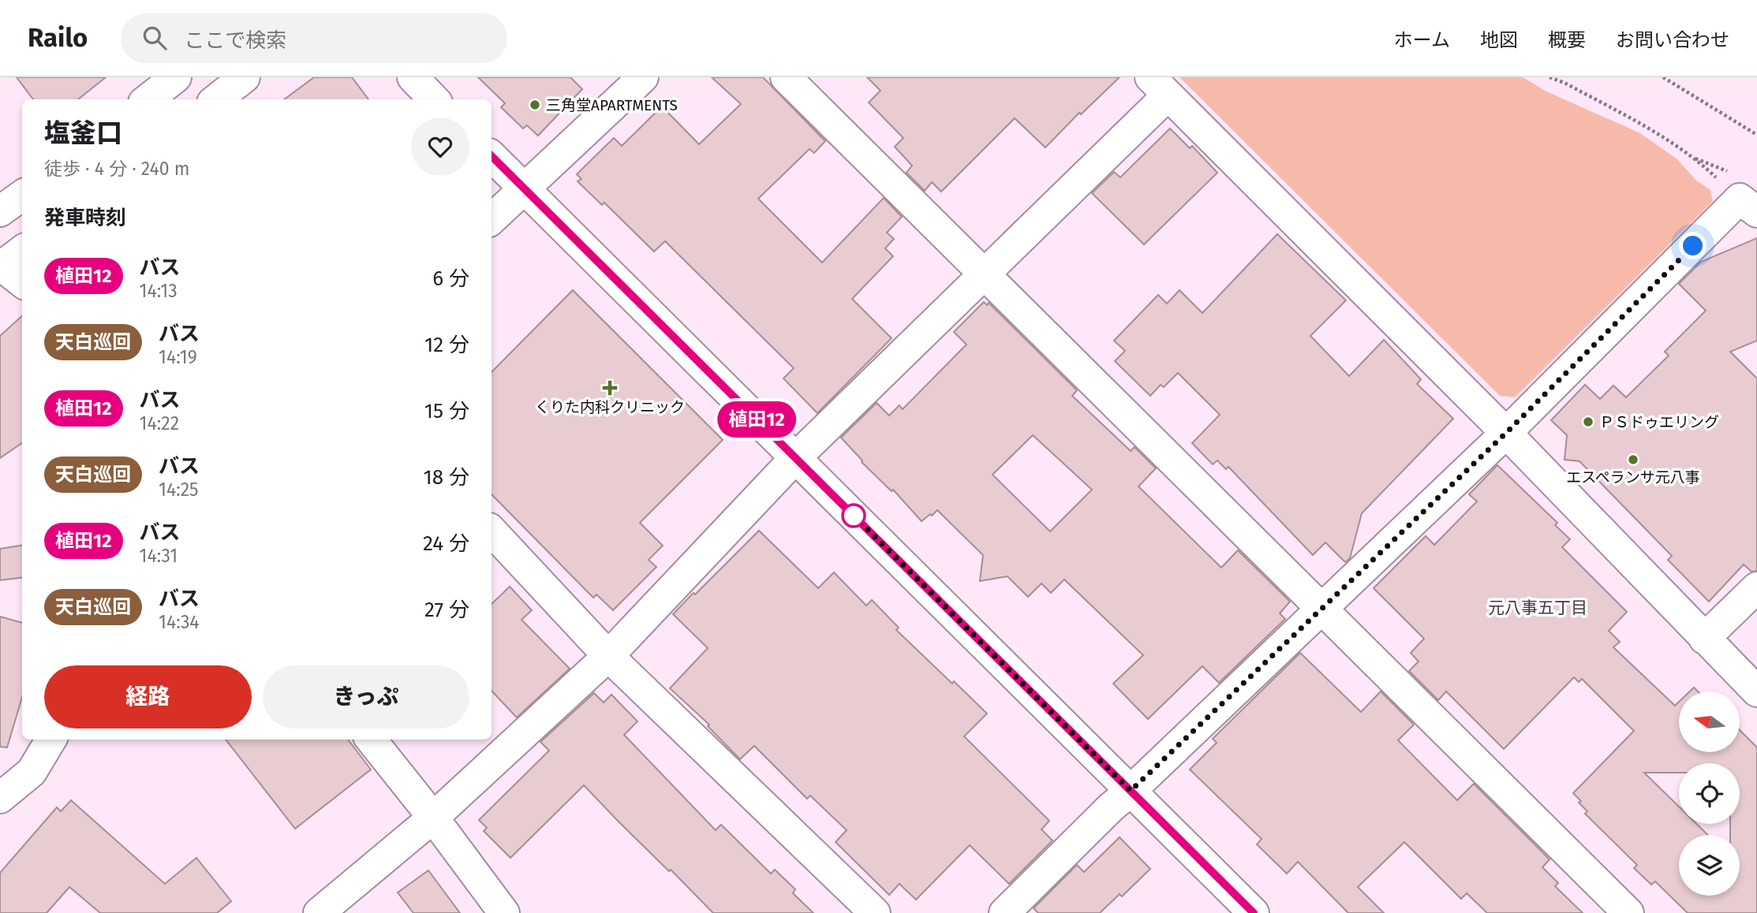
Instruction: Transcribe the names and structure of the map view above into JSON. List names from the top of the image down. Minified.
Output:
{"districts":["元八事五丁目"],"places":{"other":["三角堂APARTMENTS","ＰＳドゥエリング","エスペランサ元八事"],"health":["くりた内科クリニック"]},"lines":["bus line 植田12"],"north":"left","page":{"header":"Railo","search":"ここで検索","nav":["ホーム","地図","概要","お問い合わせ"],"on_map":"植田12","heading":[["塩釜口","徒歩 · 4 分 · 240 m"],"発車時刻"],"list":[{"mark":"植田12","name":"バス","note":"14:13","value":"6 分"},{"mark":"天白巡回","name":"バス","note":"14:19","value":"12 分"},{"mark":"植田12","name":"バス","note":"14:22","value":"15 分"},{"mark":"天白巡回","name":"バス","note":"14:25","value":"18 分"},{"mark":"植田12","name":"バス","note":"14:31","value":"24 分"},{"mark":"天白巡回","name":"バス","note":"14:34","value":"27 分"}],"buttons":["経路","きっぷ"]}}
